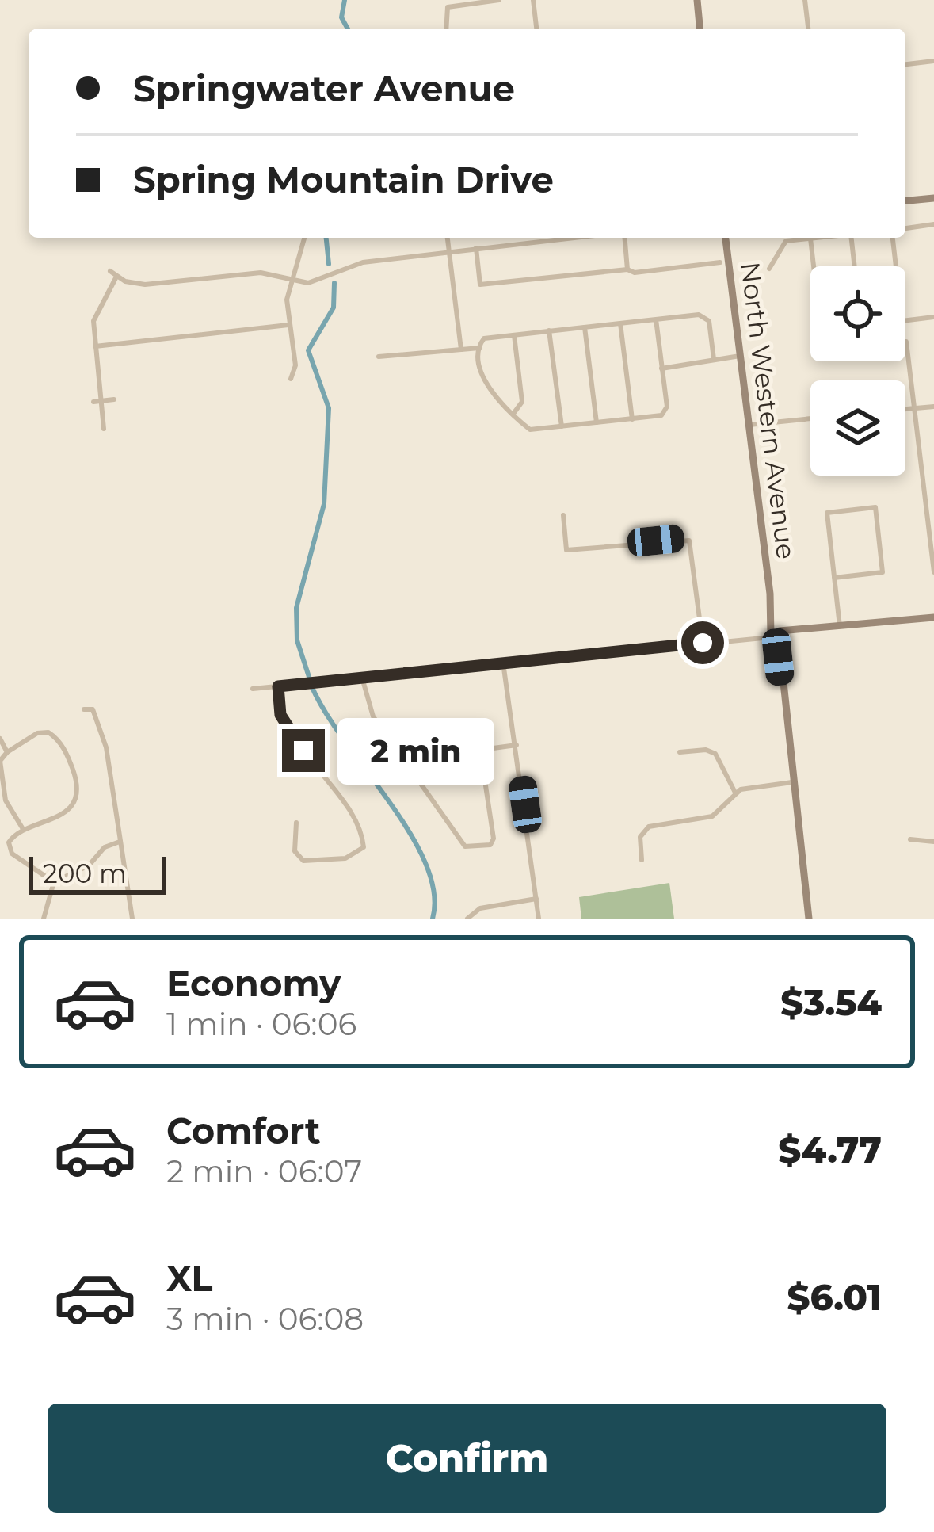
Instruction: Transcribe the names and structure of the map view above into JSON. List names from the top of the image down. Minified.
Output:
{"streets":{"main road":["North Western Avenue"]},"scale_bar":"200 m","page":{"banner":["Springwater Avenue","Spring Mountain Drive"],"bubble":"2 min","scale":"200 m","list":[{"name":"Economy","note":"1 min · 06:06","value":"$3.54"},{"name":"Comfort","note":"2 min · 06:07","value":"$4.77"},{"name":"XL","note":"3 min · 06:08","value":"$6.01"}],"buttons":"Confirm"}}
